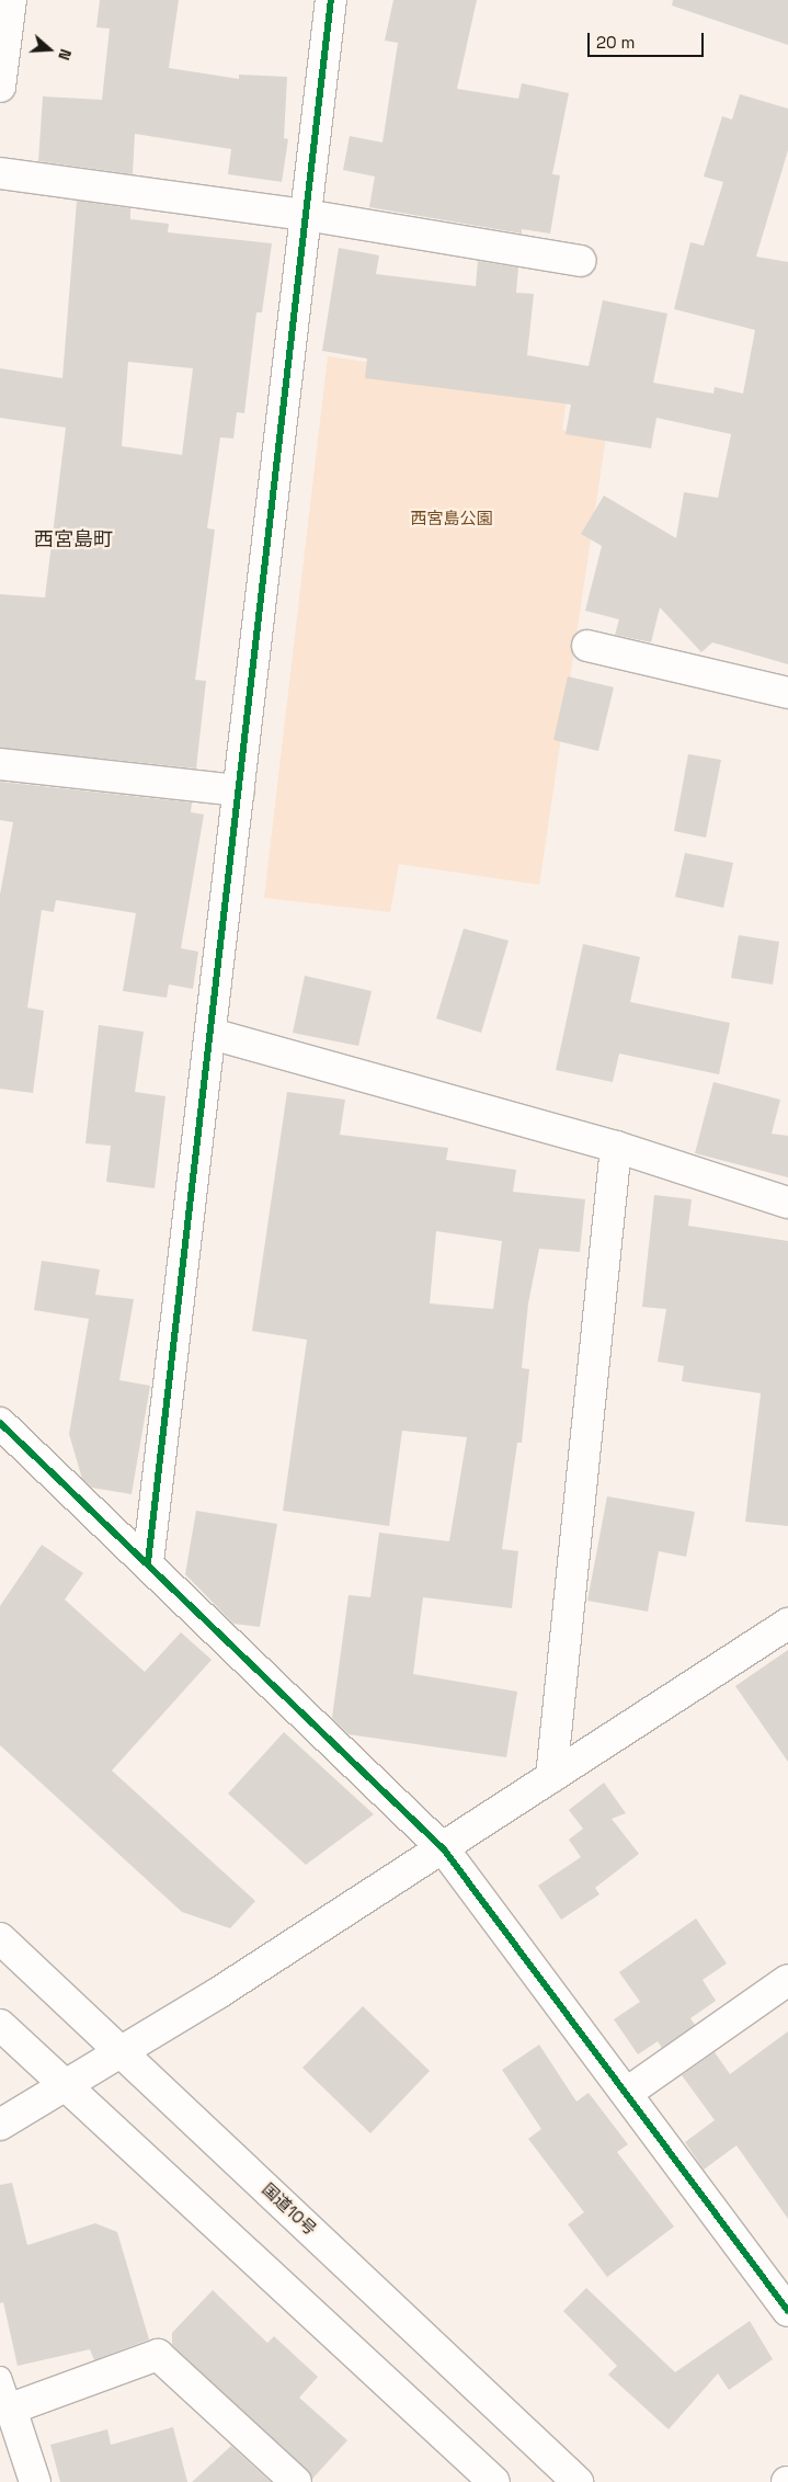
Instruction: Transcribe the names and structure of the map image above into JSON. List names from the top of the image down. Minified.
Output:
{"streets":{"main road":["国道10号"]},"districts":["西宮島町"],"parks":["西宮島公園"],"scale_bar":"20 m","north":"right"}
